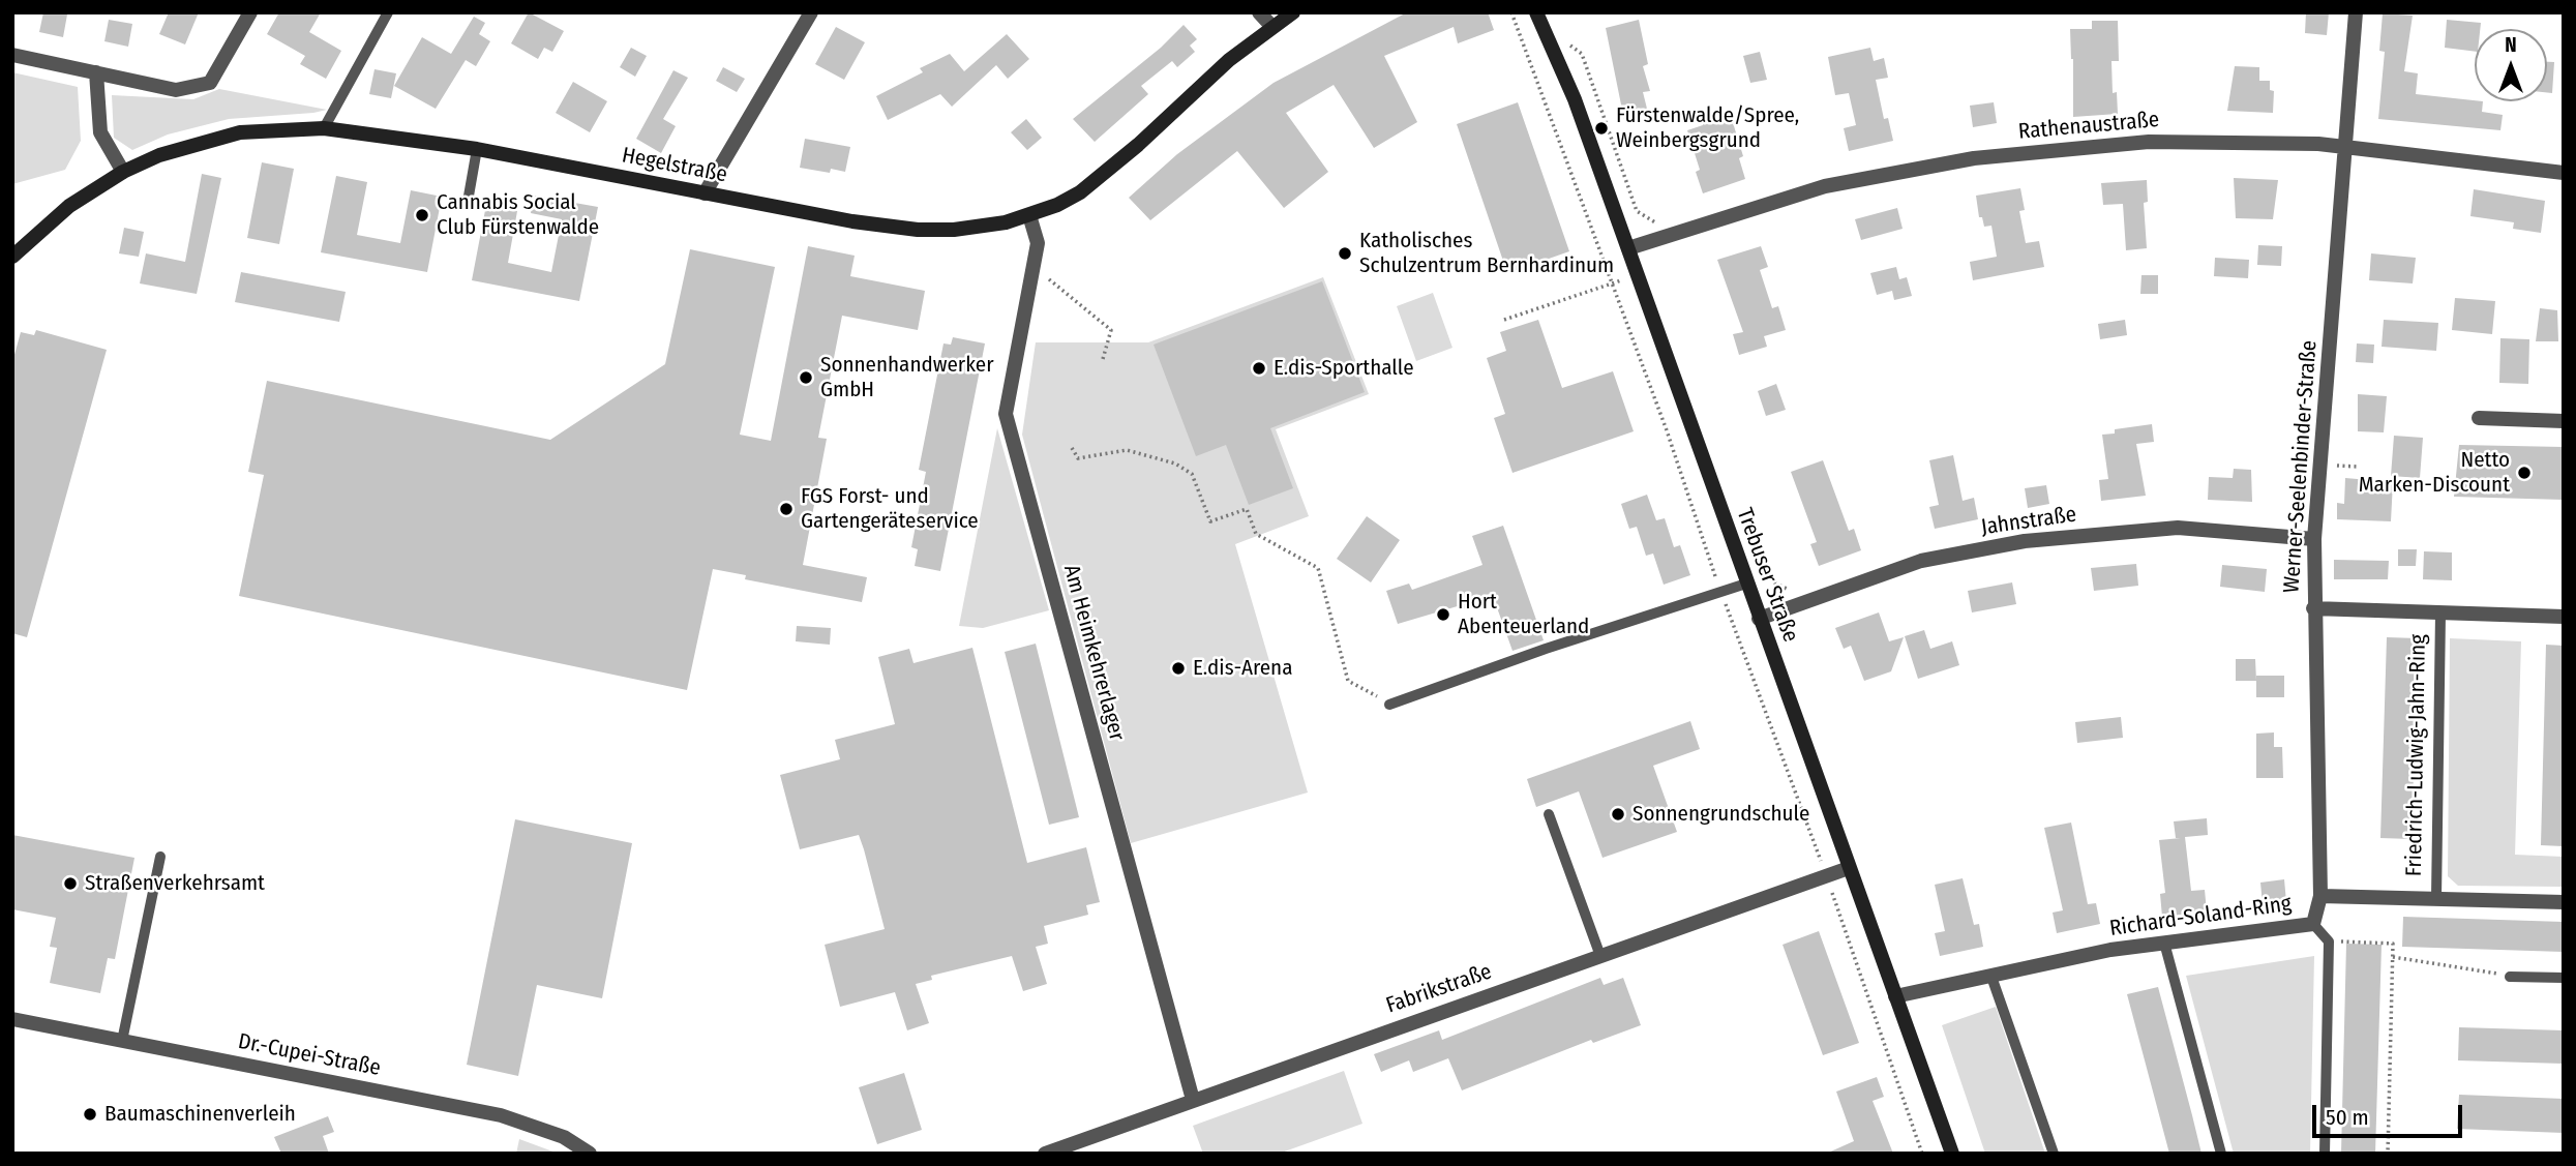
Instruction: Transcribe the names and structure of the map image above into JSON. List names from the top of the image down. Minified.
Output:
{"streets":{"main road":["Hegelstraße","Trebuser Straße"],"street":["Rathenaustraße","Werner-Seelenbinder-Straße","Jahnstraße","Am Heimkehrerlager","Friedrich-Ludwig-Jahn-Ring","Richard-Soland-Ring","Fabrikstraße","Dr.-Cupei-Straße"]},"crossings":[["Rathenaustraße","Werner-Seelenbinder-Straße"],["Rathenaustraße","Trebuser Straße"],["Hegelstraße","Am Heimkehrerlager"],["Werner-Seelenbinder-Straße","Jahnstraße"],["Werner-Seelenbinder-Straße","Friedrich-Ludwig-Jahn-Ring"],["Werner-Seelenbinder-Straße","Richard-Soland-Ring"],["Jahnstraße","Trebuser Straße"],["Trebuser Straße","Richard-Soland-Ring"],["Trebuser Straße","Fabrikstraße"],["Am Heimkehrerlager","Fabrikstraße"]],"places":["Fürstenwalde/Spree, Weinbergsgrund","Cannabis Social Club Fürstenwalde","Katholisches Schulzentrum Bernhardinum","E.dis-Sporthalle","Sonnenhandwerker GmbH","Netto Marken-Discount","FGS Forst- und Gartengeräteservice","Hort Abenteuerland","E.dis-Arena","Sonnengrundschule","Straßenverkehrsamt","Baumaschinenverleih"],"scale_bar":"50 m","north":"top"}
